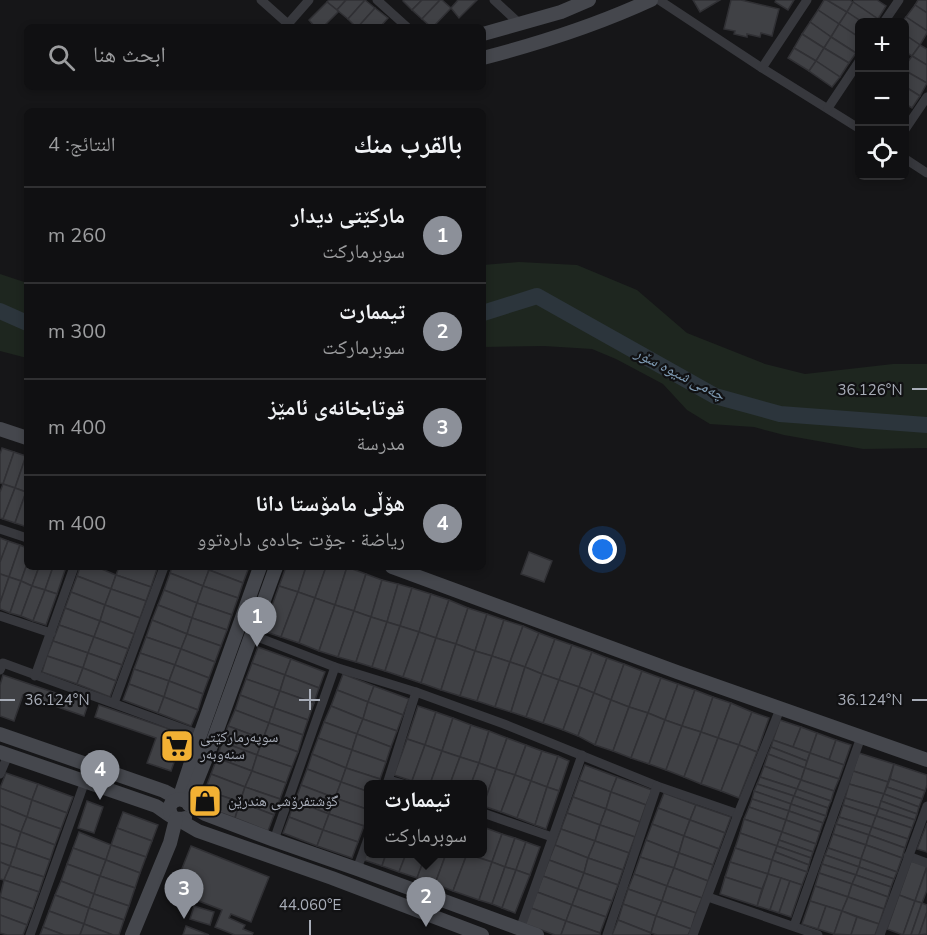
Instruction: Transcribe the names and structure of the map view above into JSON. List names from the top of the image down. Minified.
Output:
{"water":["چەمی شیوە سۆر"],"places":{"supermarket":["سوپەرمارکێتی سنەوبەر"],"shop":["گۆشتفرۆشی هندرێن"]},"page":{"map_buttons":["+","−"],"search":"ابحث هنا","heading":["بالقرب منك","النتائج: 4"],"list":[{"mark":"1","name":"مارکێتی دیدار","note":"سوبرماركت","value":"260 m"},{"mark":"2","name":"تیممارت","note":"سوبرماركت","value":"300 m"},{"mark":"3","name":"قوتابخانەی ئامێز","note":"مدرسة","value":"400 m"},{"mark":"4","name":"هۆڵی مامۆستا دانا","note":"رياضة · جۆت جادەی دارەتوو","value":"400 m"}],"pins":["1","4","3","2"],"popup":["تیممارت","سوبرماركت"]},"coordinates":["36.126°N","36.124°N","44.060°E"]}
